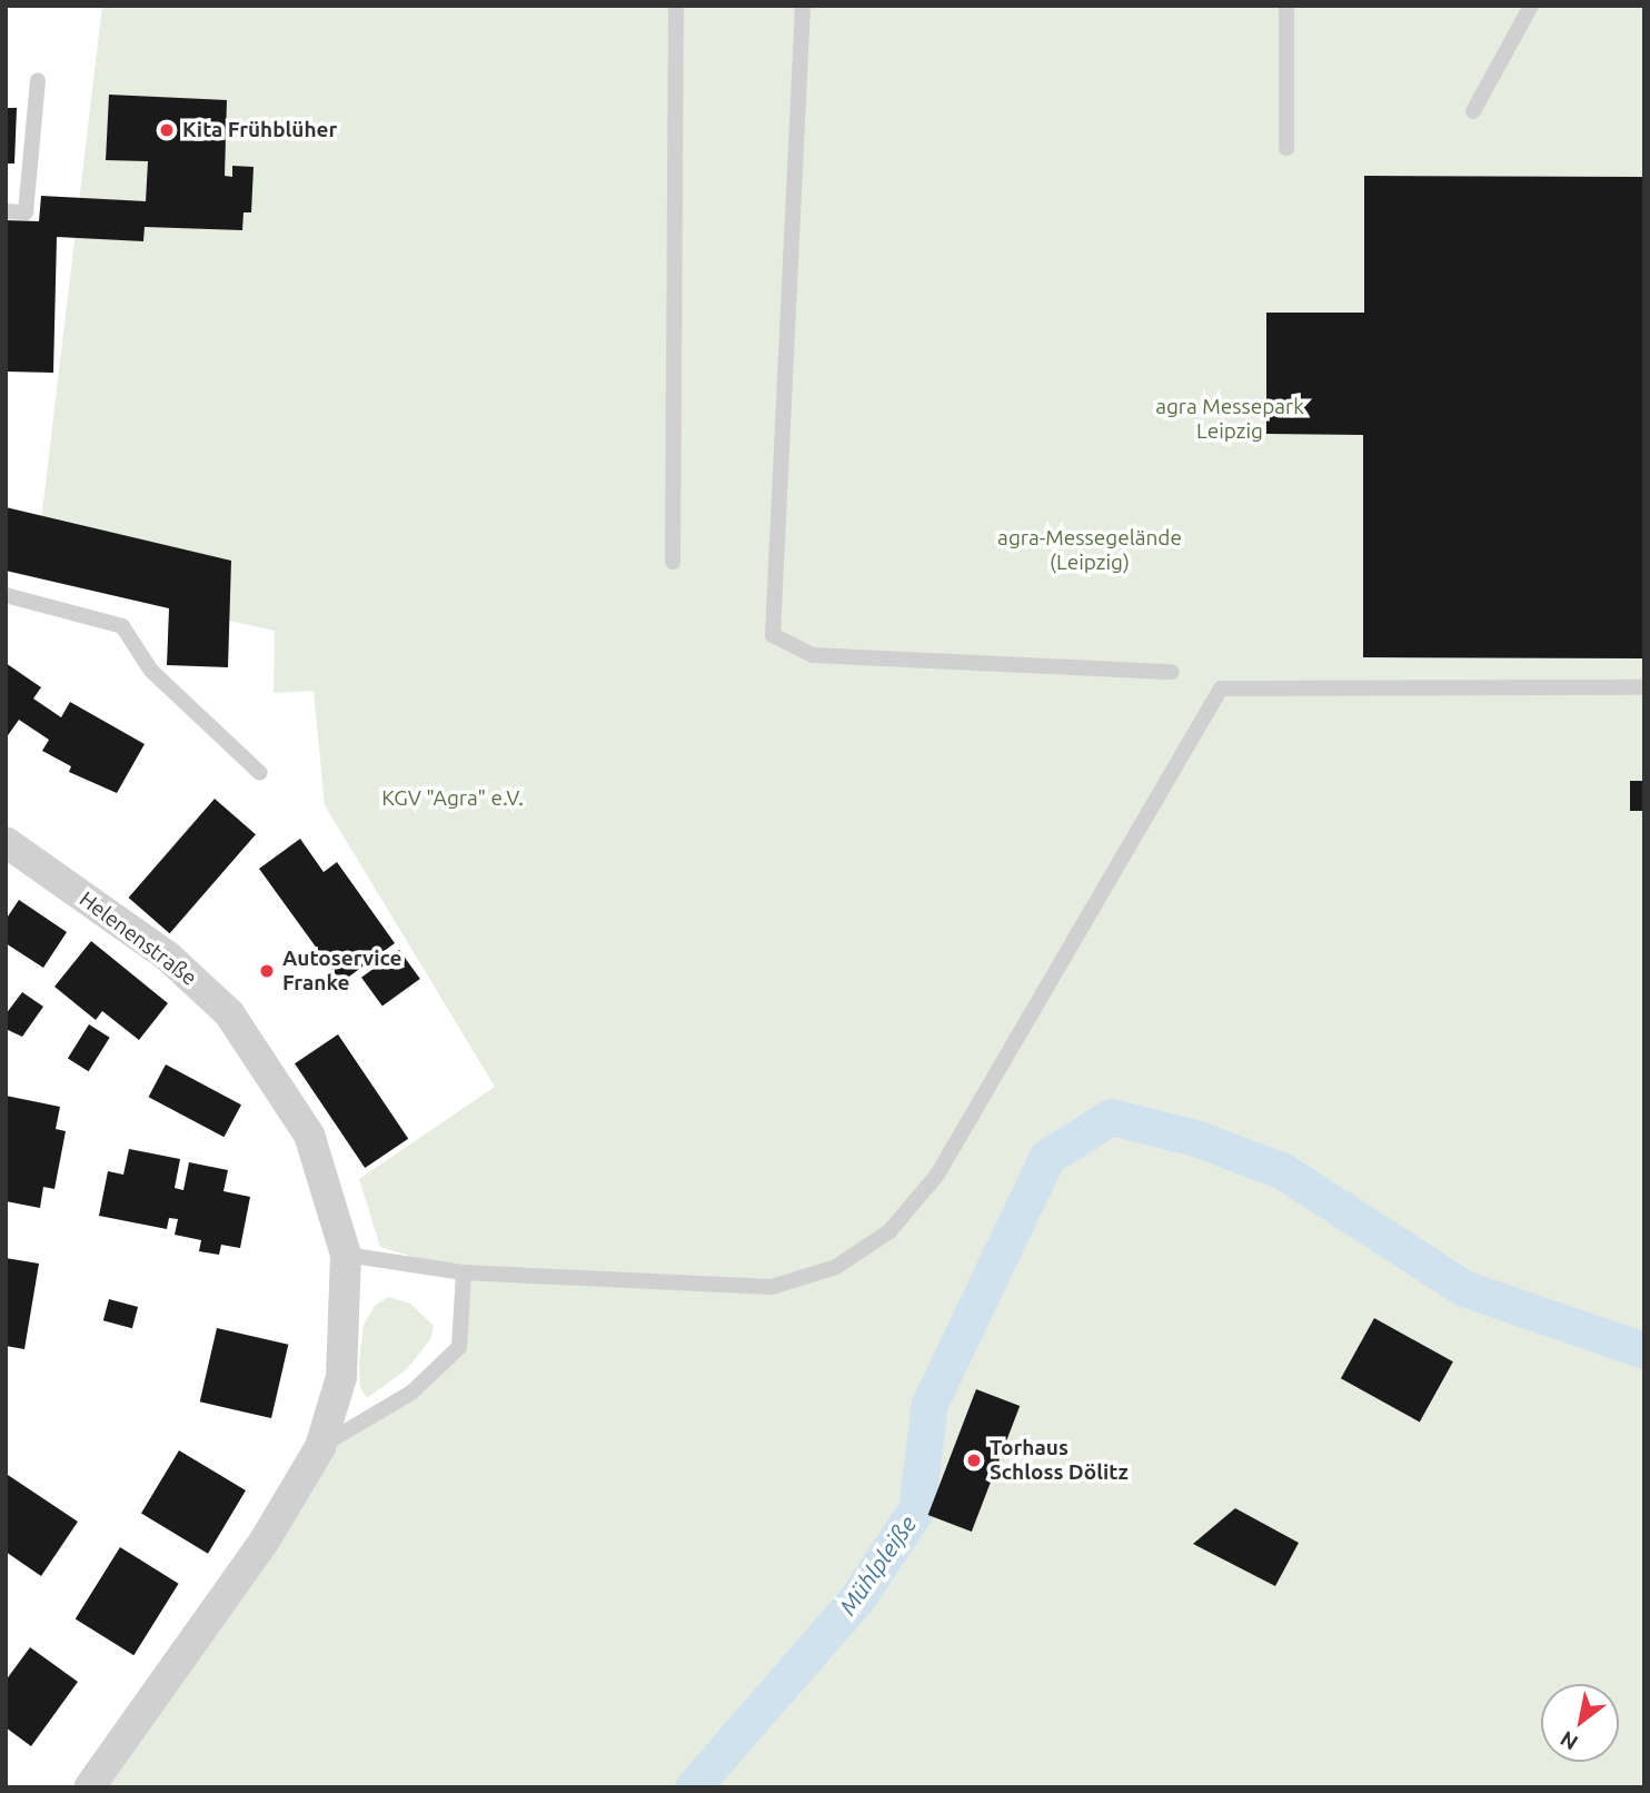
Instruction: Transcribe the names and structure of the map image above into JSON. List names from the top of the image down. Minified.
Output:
{"streets":{"street":["Helenenstraße"]},"water":["Mühlpleiße"],"parks":["agra Messepark Leipzig","agra-Messegelände (Leipzig)","KGV \"Agra\" e.V."],"places":["Kita Frühblüher","Autoservice Franke","Torhaus Schloss Dölitz"],"north":"bottom left"}
